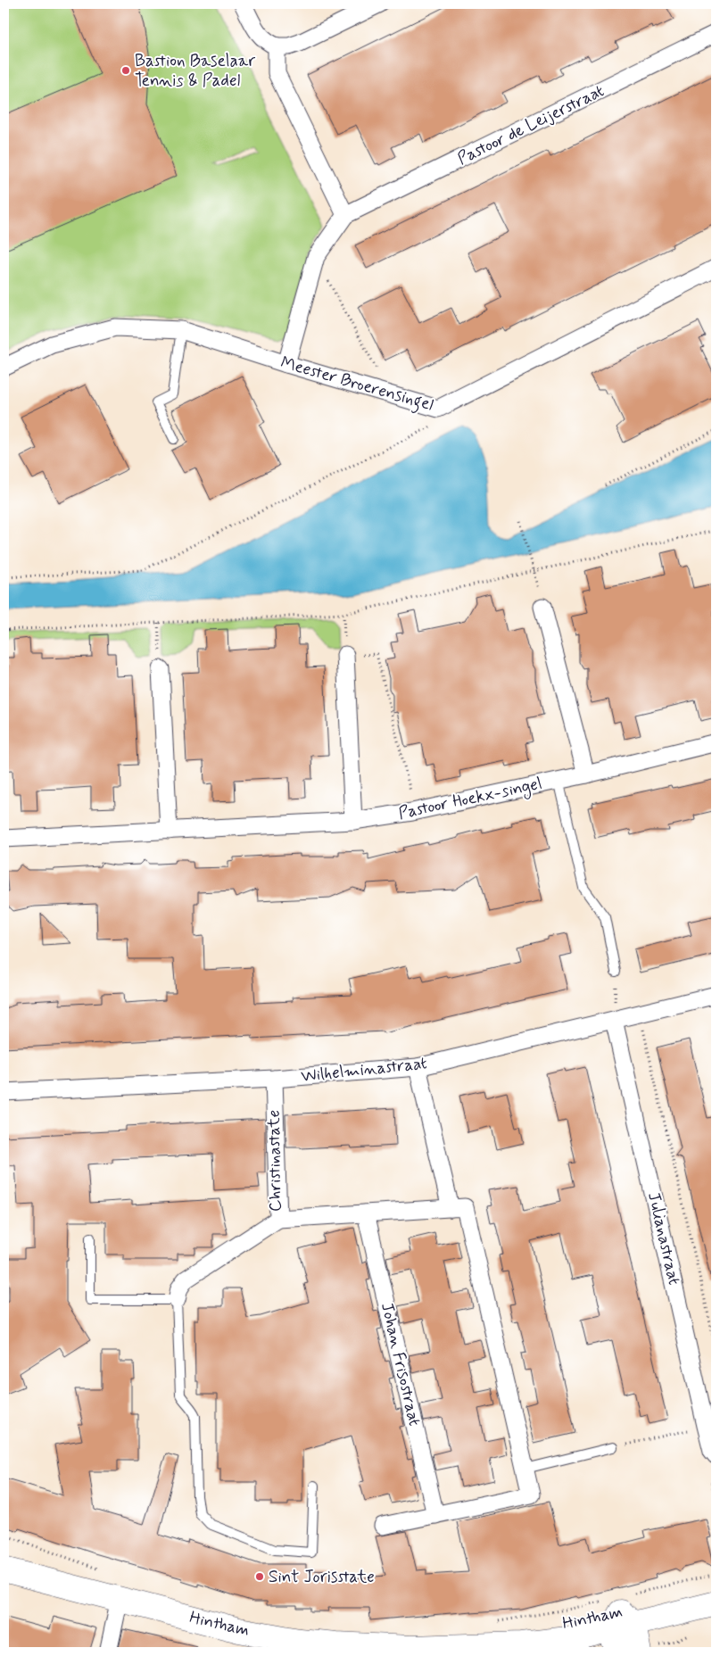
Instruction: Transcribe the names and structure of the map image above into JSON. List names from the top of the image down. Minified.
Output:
{"streets":{"street":["Pastoor de Leijerstraat","Meester Broerensingel","Pastoor Hoekx-singel","Wilhelminastraat","Christinastate","Julianastraat","Johan Frisostraat","Hintham"]},"crossings":[["Wilhelminastraat","Christinastate"],["Wilhelminastraat","Julianastraat"]],"places":["Bastion Baselaar Tennis & Padel","Sint Jorisstate"]}
